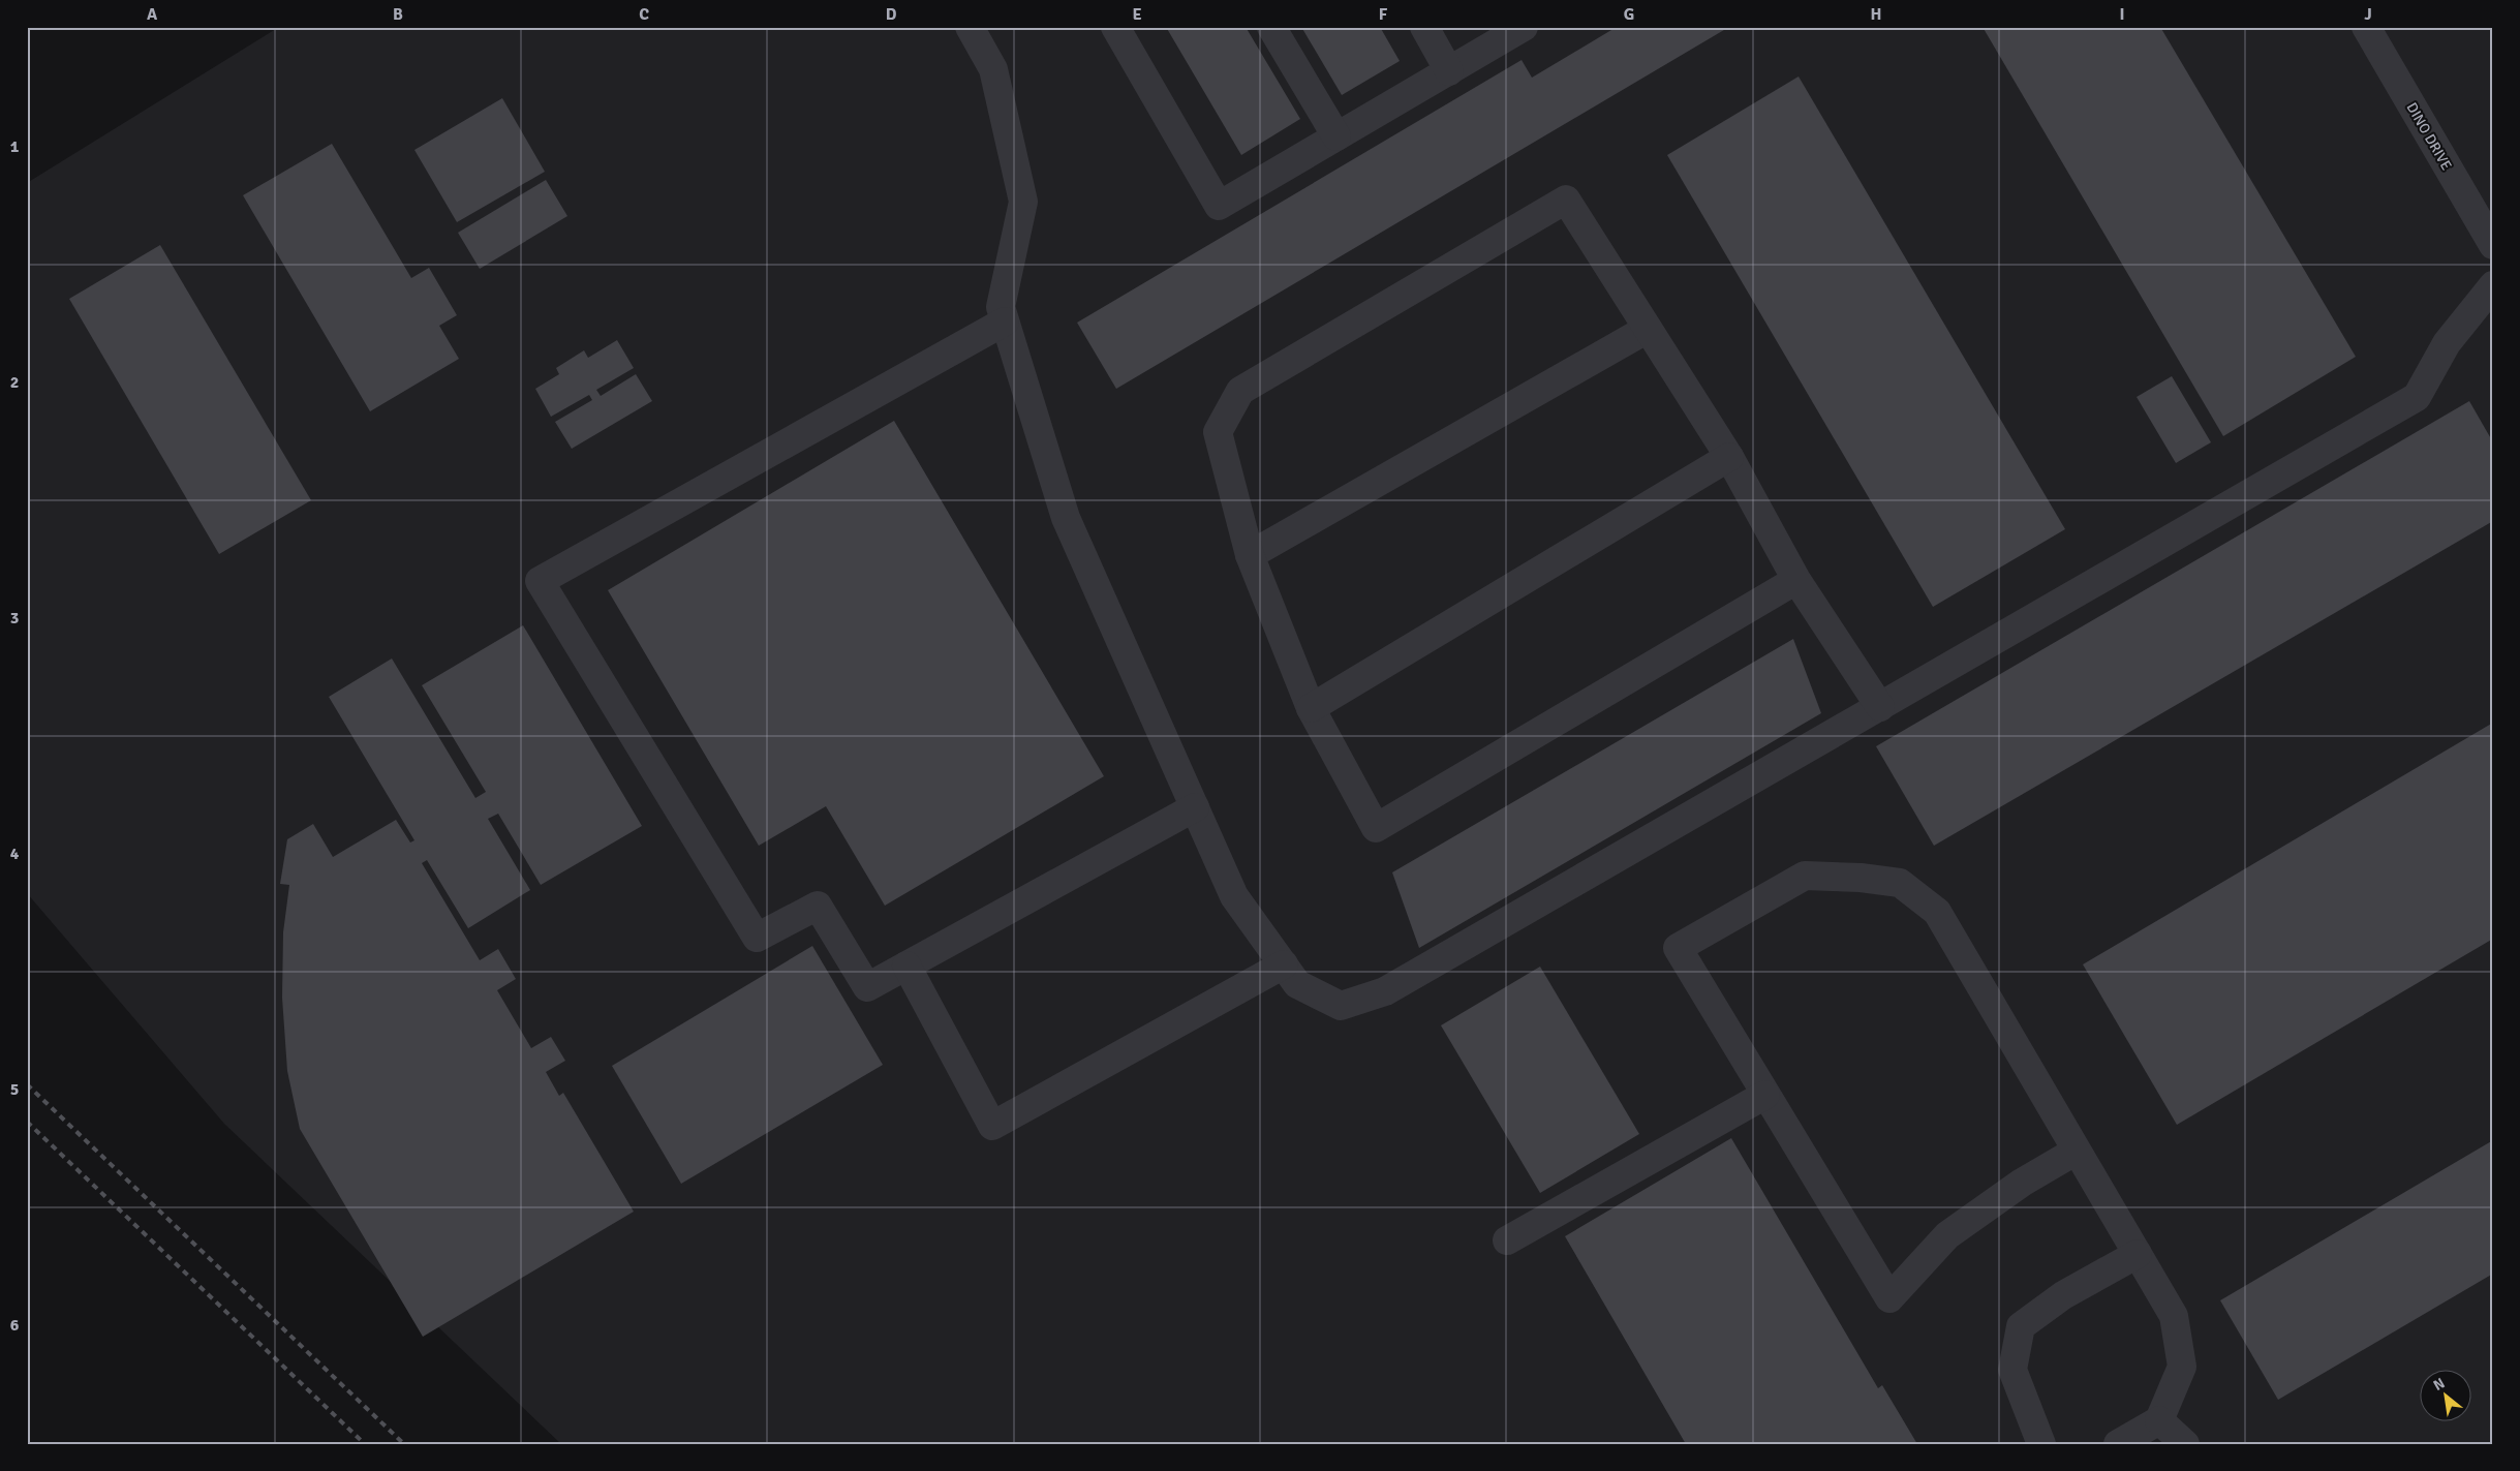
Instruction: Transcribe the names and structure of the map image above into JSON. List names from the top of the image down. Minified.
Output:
{"streets":{"street":["DINO DRIVE"]},"north":"top left","grid":{"columns":["A","B","C","D","E","F","G","H","I","J"],"rows":["1","2","3","4","5","6"]}}
